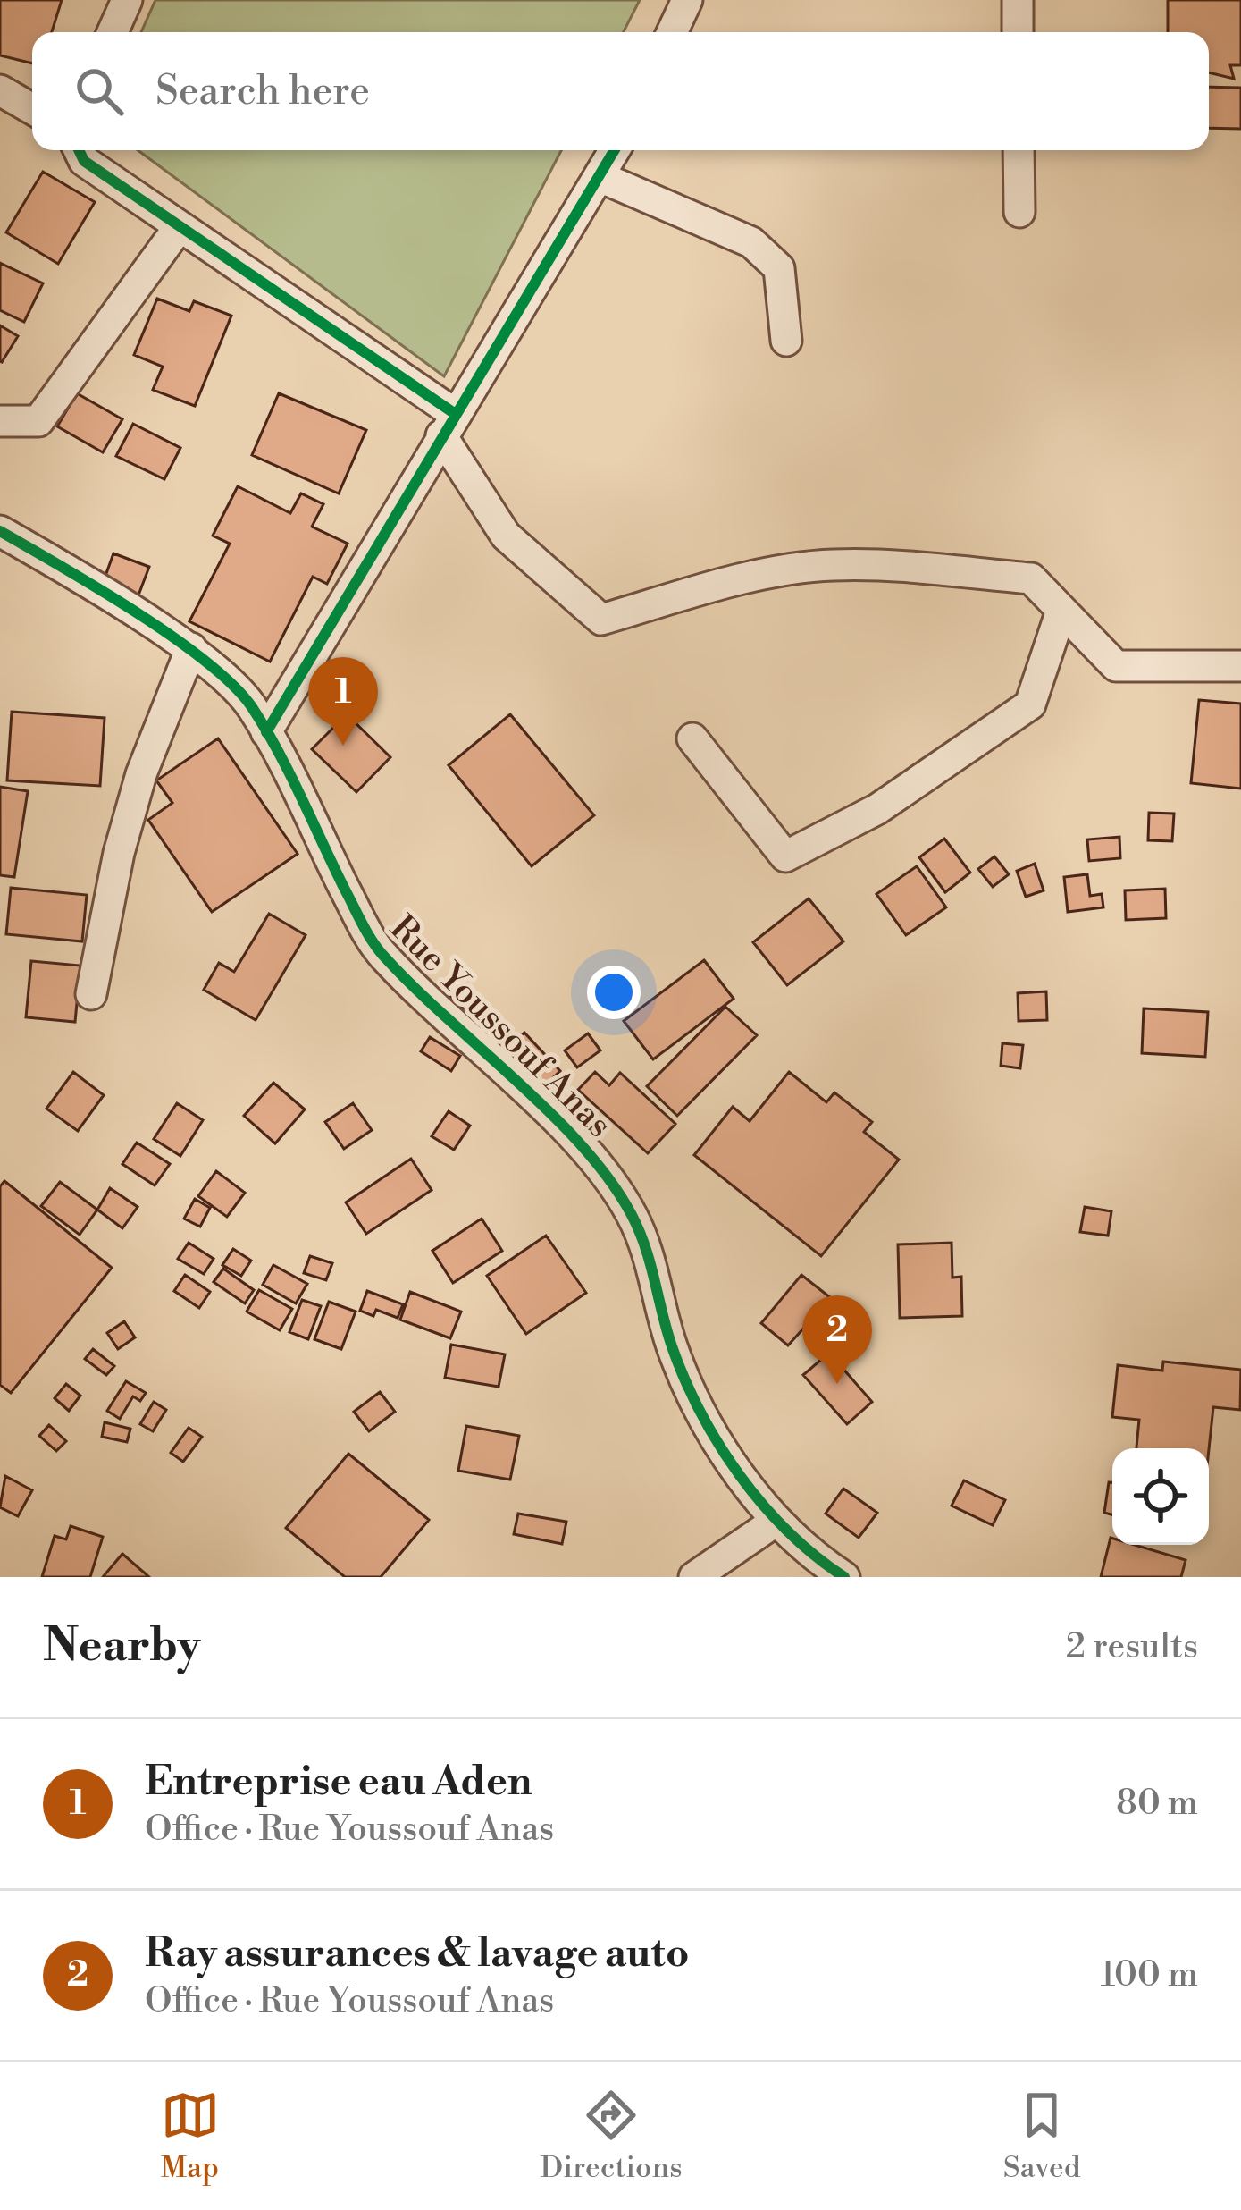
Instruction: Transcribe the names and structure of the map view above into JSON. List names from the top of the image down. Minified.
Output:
{"streets":{"street":["Rue Youssouf Anas"]},"page":{"search":"Search here","pins":["1","2"],"heading":["Nearby","2 results"],"list":[{"mark":"1","name":"Entreprise eau Aden","note":"Office · Rue Youssouf Anas","value":"80 m"},{"mark":"2","name":"Ray assurances & lavage auto","note":"Office · Rue Youssouf Anas","value":"100 m"}],"nav":["Map","Directions","Saved"]}}
